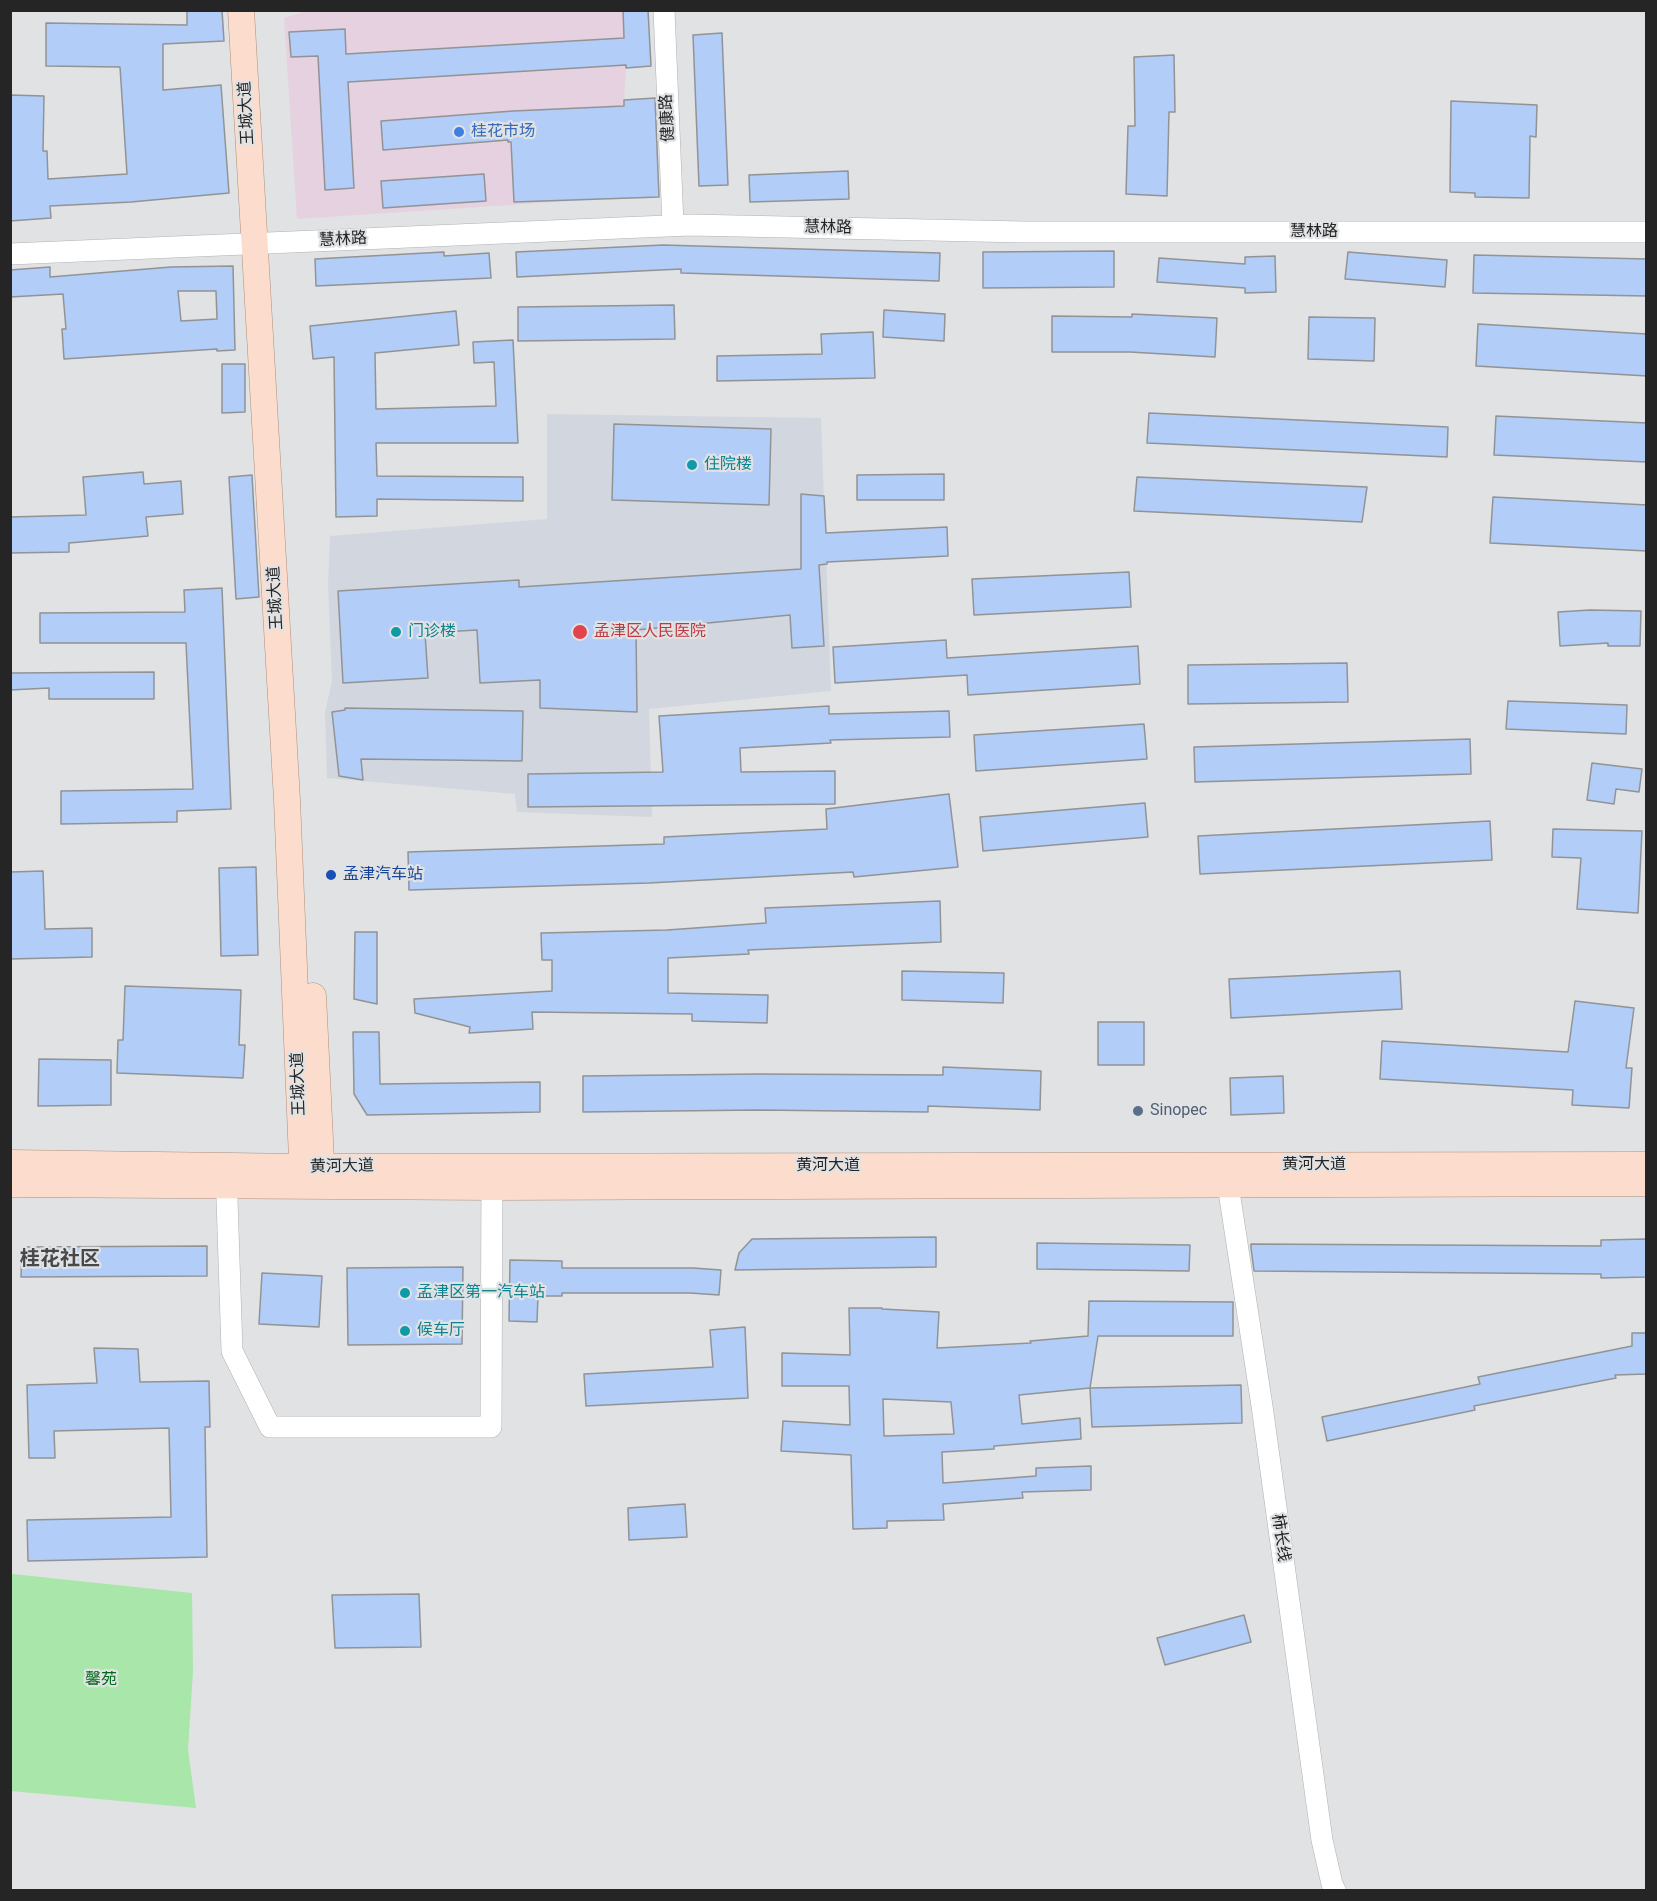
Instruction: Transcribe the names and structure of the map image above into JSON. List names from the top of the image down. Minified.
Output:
{"streets":{"main road":["王城大道","黄河大道"],"street":["健康路","慧林路","柿长线"]},"crossings":[["王城大道","慧林路"],["王城大道","黄河大道"],["健康路","慧林路"],["黄河大道","柿长线"]],"districts":["桂花社区"],"parks":["馨苑"],"places":["桂花市场","住院楼","门诊楼","孟津区人民医院","孟津汽车站","Sinopec","孟津区第一汽车站","候车厅"]}
